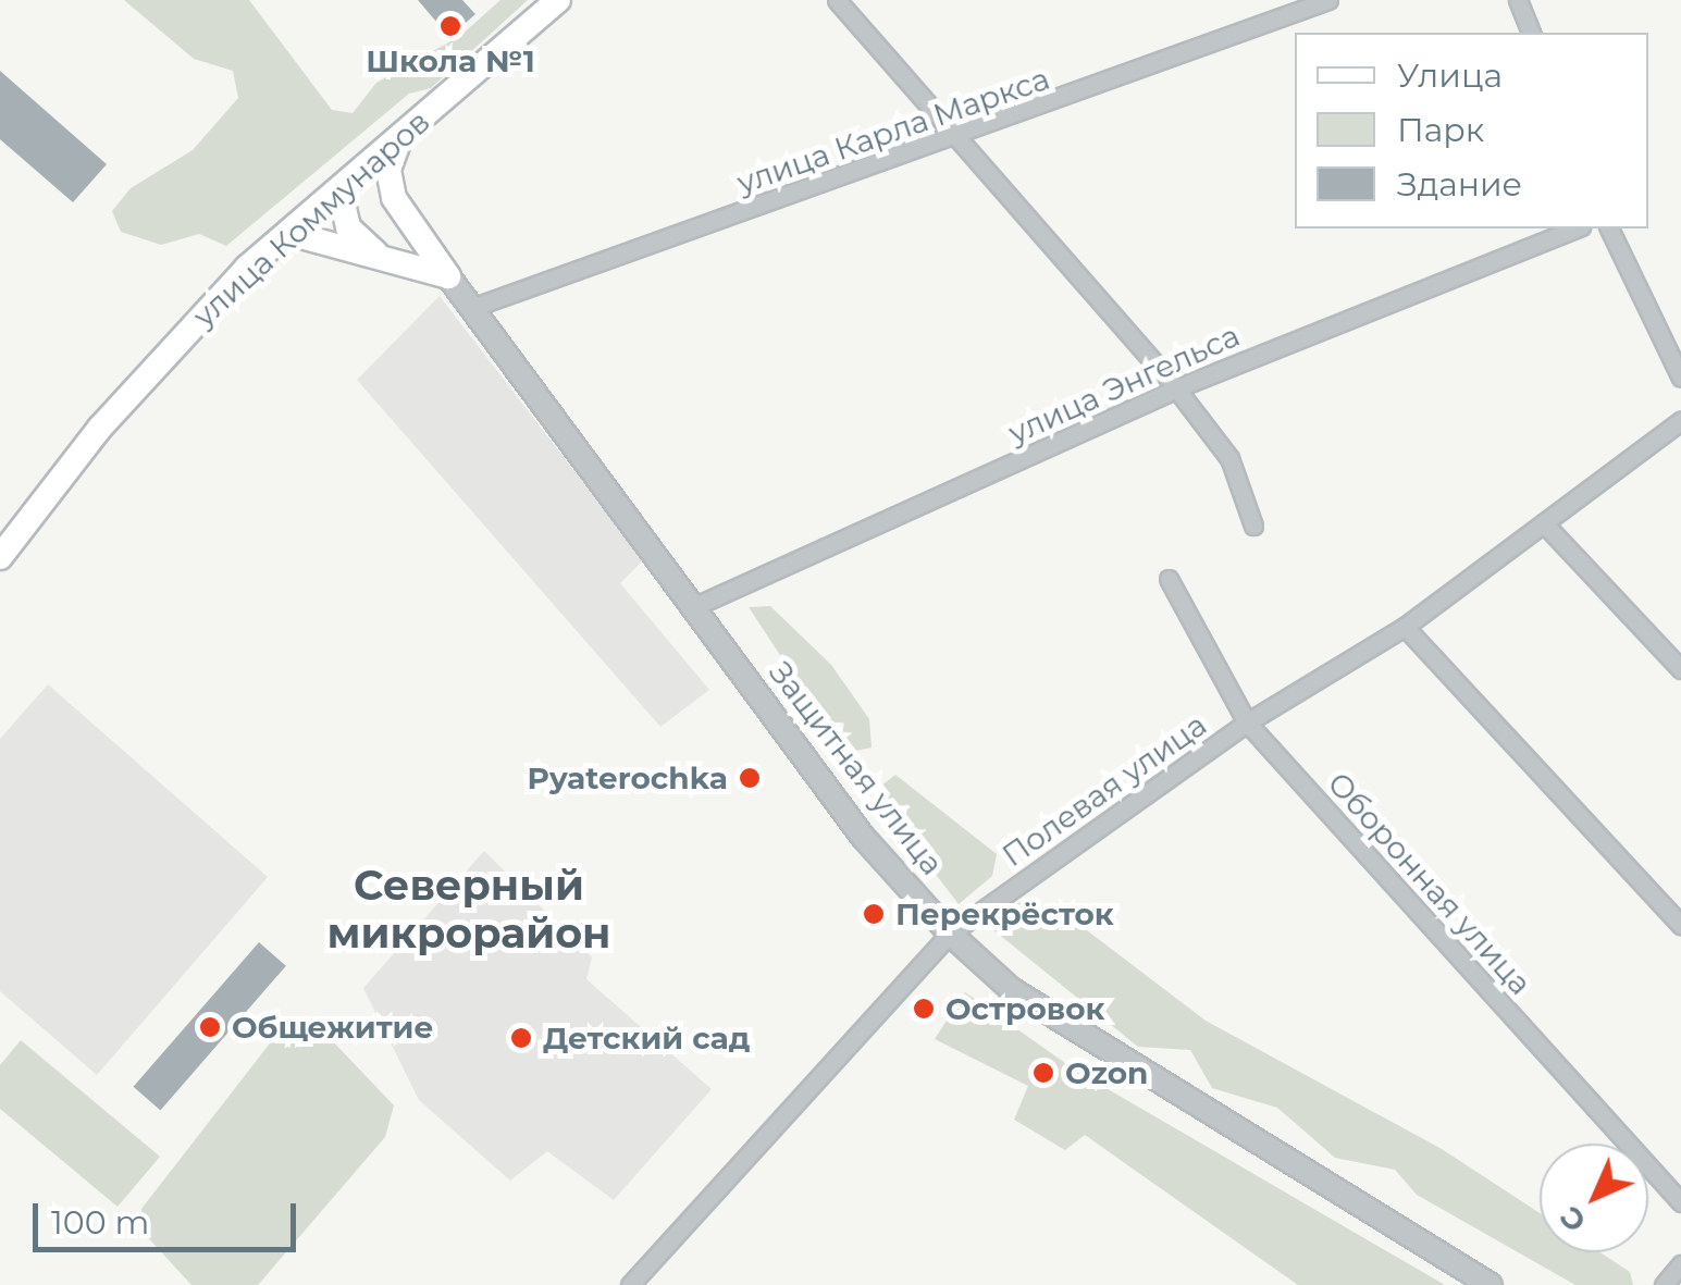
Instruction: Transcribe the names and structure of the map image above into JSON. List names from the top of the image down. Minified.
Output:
{"streets":{"main road":["улица Коммунаров"],"street":["улица Карла Маркса","улица Энгельса","Защитная улица","Полевая улица","Оборонная улица"]},"crossings":[["улица Карла Маркса","Защитная улица"],["улица Энгельса","Защитная улица"],["Защитная улица","Полевая улица"],["Полевая улица","Оборонная улица"]],"districts":["Северный микрорайон"],"places":["Школа №1","Pyaterochka","Перекрёсток","Островок","Общежитие","Детский сад","Ozon"],"legend":["Улица","Парк","Здание"],"scale_bar":"100 m","north":"bottom left"}
